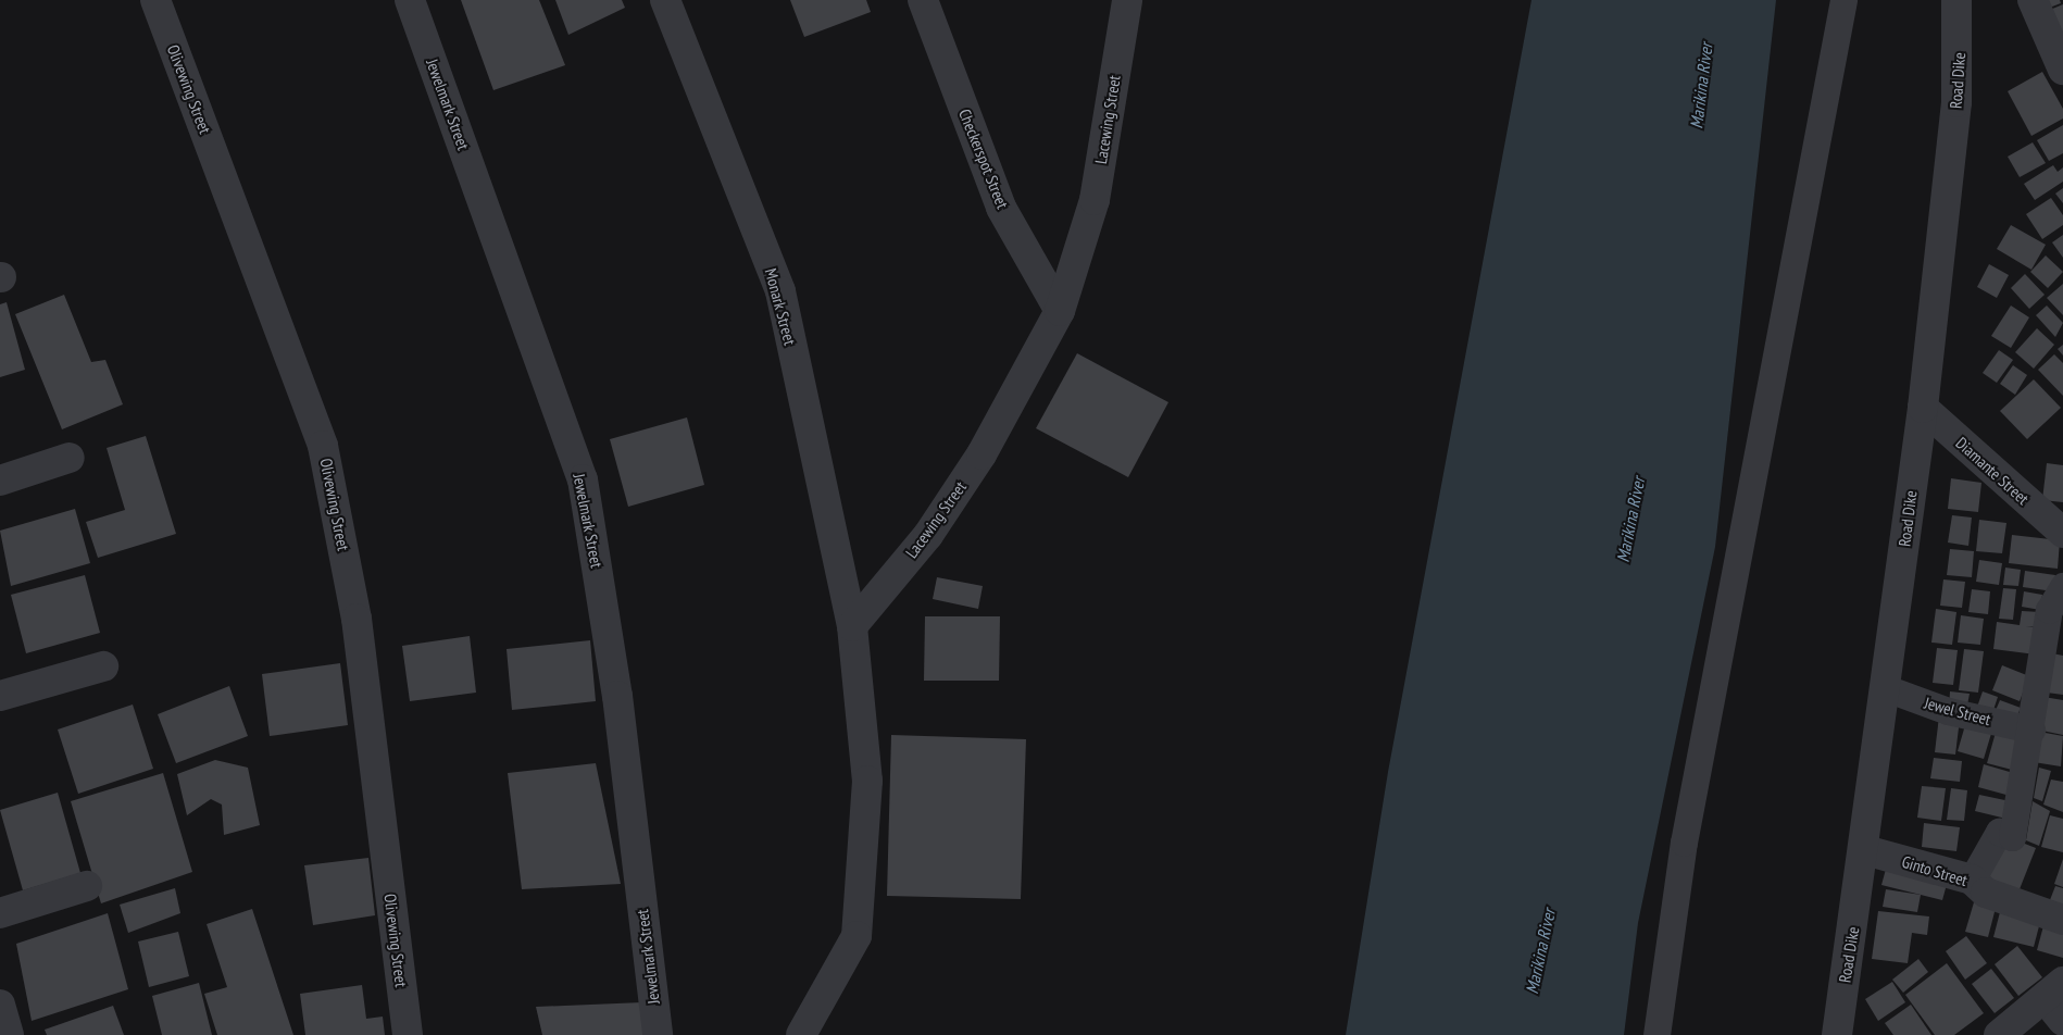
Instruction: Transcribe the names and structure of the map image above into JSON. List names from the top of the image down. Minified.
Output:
{"streets":{"street":["Road Dike","Olivewing Street","Jewelmark Street","Lacewing Street","Checkerspot Street","Monark Street","Diamante Street","Jewel Street","Ginto Street"]},"crossings":[["Road Dike","Diamante Street"],["Road Dike","Jewel Street"],["Road Dike","Ginto Street"],["Lacewing Street","Checkerspot Street"],["Lacewing Street","Monark Street"]],"water":["Marikina River"]}
